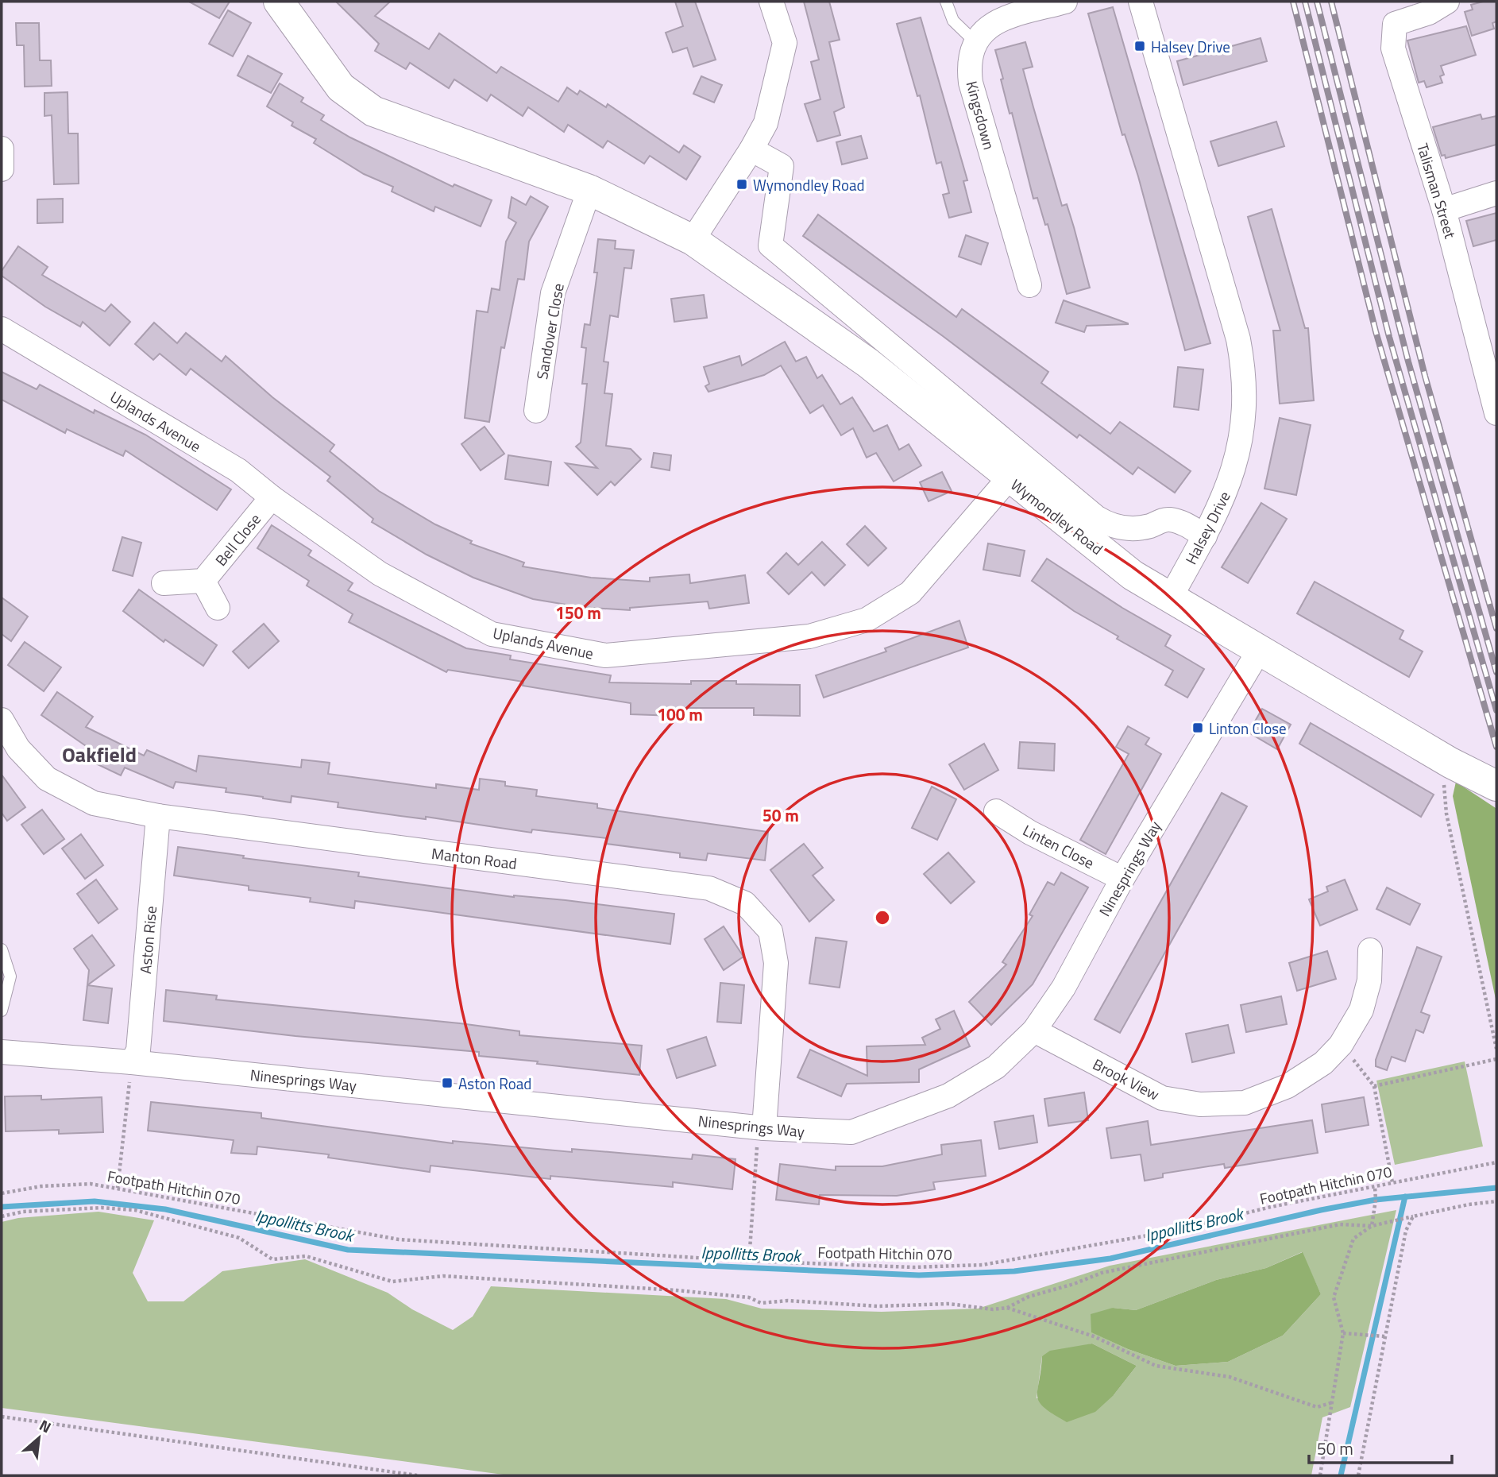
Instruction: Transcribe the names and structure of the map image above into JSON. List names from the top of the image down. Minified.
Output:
{"streets":{"street":["Kingsdown","Talisman Street","Sandover Close","Uplands Avenue","Wymondley Road","Halsey Drive","Bell Close","Linten Close","Manton Road","Ninesprings Way","Aston Rise","Brook View"],"path":["Footpath Hitchin 070"]},"crossings":[["Sandover Close","Wymondley Road"],["Uplands Avenue","Wymondley Road"],["Uplands Avenue","Bell Close"],["Wymondley Road","Halsey Drive"],["Wymondley Road","Ninesprings Way"],["Linten Close","Ninesprings Way"],["Manton Road","Ninesprings Way"],["Manton Road","Aston Rise"],["Ninesprings Way","Aston Rise"],["Ninesprings Way","Brook View"]],"districts":["Oakfield"],"water":["Ippollitts Brook"],"places":{"transit":["Halsey Drive","Wymondley Road","Linton Close","Aston Road"]},"scale_bar":"50 m","north":"top right","rings":["150 m","100 m","50 m"]}
